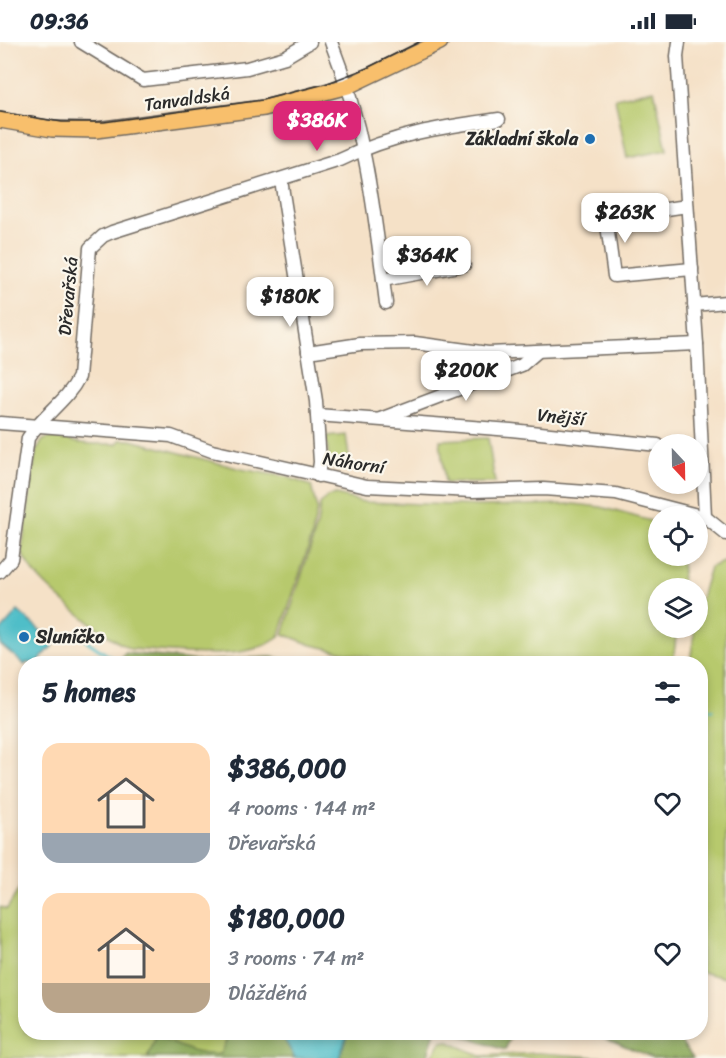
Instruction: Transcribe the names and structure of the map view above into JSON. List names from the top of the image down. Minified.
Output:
{"streets":{"main road":["Tanvaldská"],"street":["Dřevařská","Vnější","Náhorní"]},"crossings":[["Dřevařská","Náhorní"]],"places":["Základní škola","Sluníčko"],"north":"bottom","page":{"status":"09:36","price":["$386K","$263K","$364K","$180K","$200K"],"heading":"5 homes","list":[{"name":"$386,000","note":"4 rooms · 144 m² · Dřevařská"},{"name":"$180,000","note":"3 rooms · 74 m² · Dlážděná"}]}}
